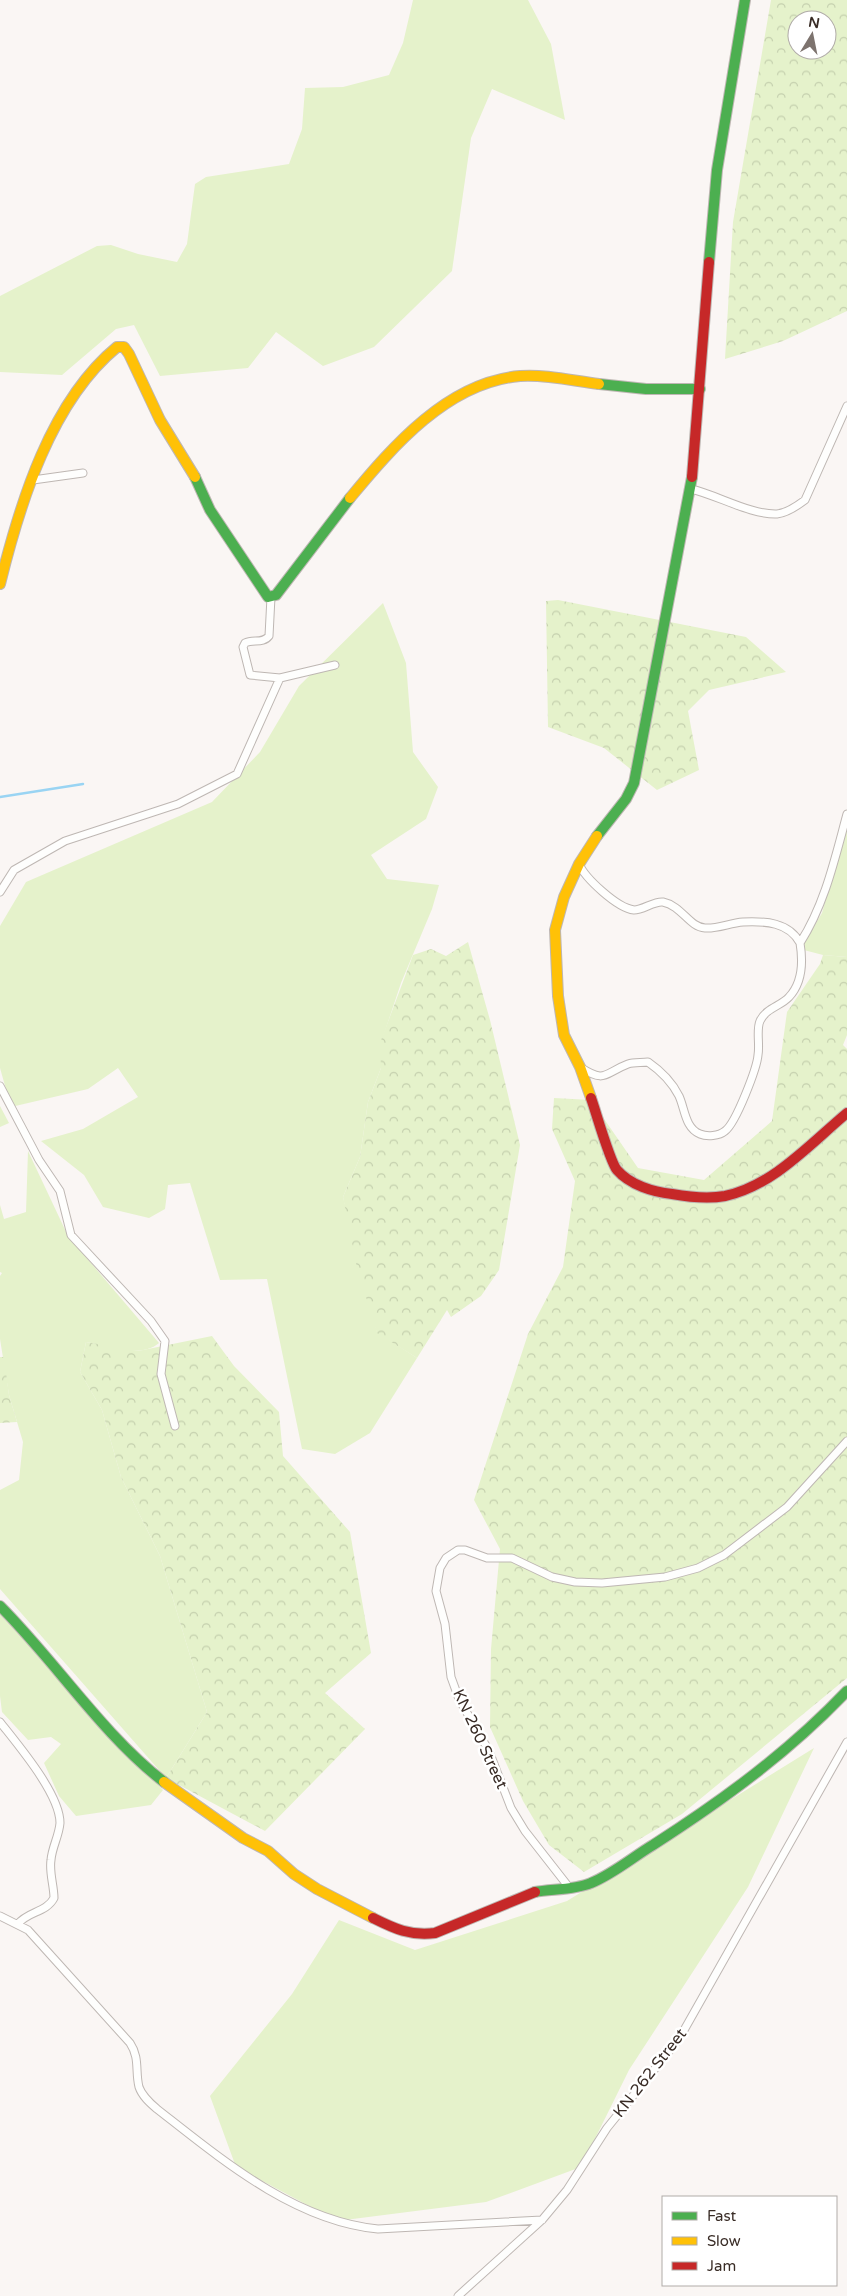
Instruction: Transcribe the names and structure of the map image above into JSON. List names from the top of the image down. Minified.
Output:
{"streets":{"street":["KN 260 Street","KN 262 Street"]},"legend":["Fast","Slow","Jam"],"north":"top"}
